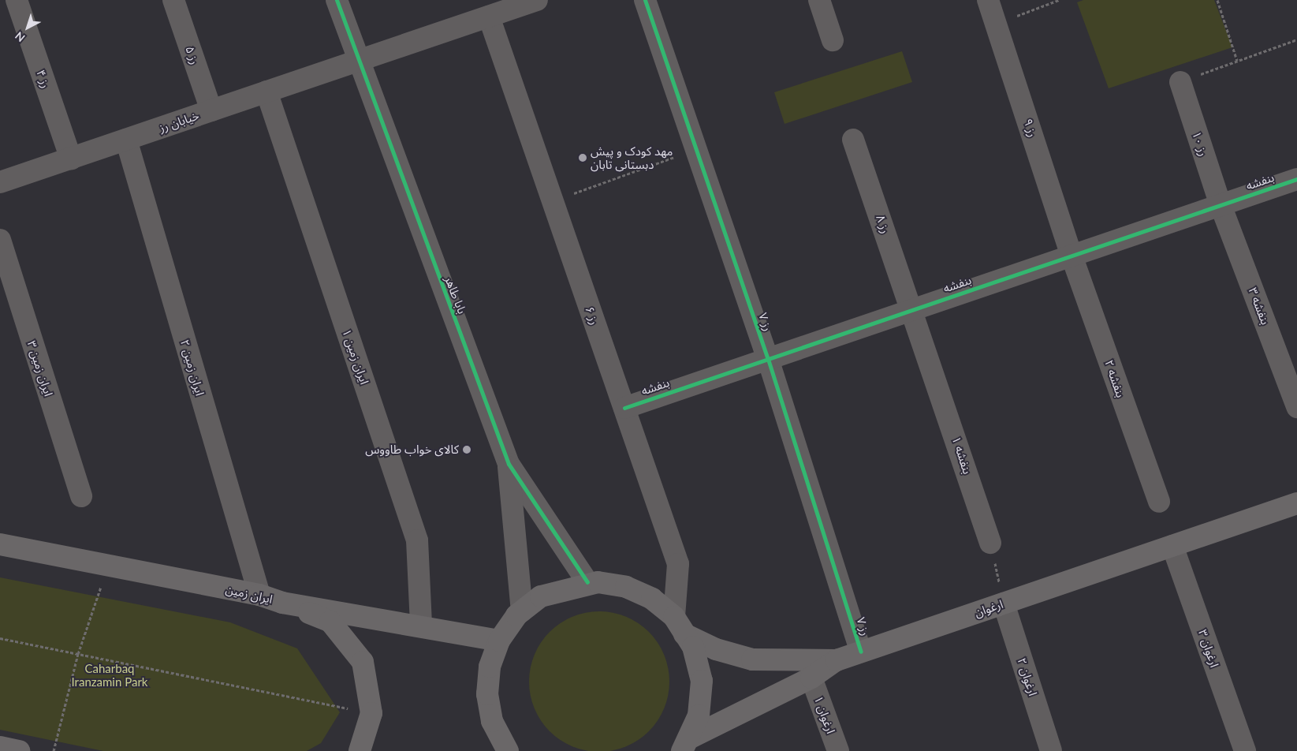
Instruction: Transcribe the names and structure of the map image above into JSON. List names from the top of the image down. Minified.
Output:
{"streets":{"main road":["ایران زمین","ارغوان"],"street":["رز ۵","رز ۴","خیابان رز","رز ۹","رز ۱۰","بنفشه","رز ۸","بابا طاهر","بنفشه ۳","رز ۶","رز ۷","ایران زمین ۱","ایران زمین ۲","ایران زمین ۳","بنفشه ۲","بنفشه ۱","ارغوان ۳","ارغوان ۲","ارغوان ۱"]},"crossings":[["رز ۵","خیابان رز"],["رز ۴","خیابان رز"],["خیابان رز","بابا طاهر"],["خیابان رز","رز ۶"],["خیابان رز","ایران زمین ۱"],["خیابان رز","ایران زمین ۲"],["رز ۹","بنفشه"],["رز ۹","بنفشه ۲"],["رز ۱۰","بنفشه"],["رز ۱۰","بنفشه ۳"],["بنفشه","رز ۸"],["بنفشه","بنفشه ۳"],["بنفشه","رز ۶"],["بنفشه","رز ۷"],["بنفشه","بنفشه ۲"],["بنفشه","بنفشه ۱"],["رز ۸","بنفشه ۱"],["رز ۷","ارغوان"],["ایران زمین ۱","ایران زمین"],["ایران زمین ۲","ایران زمین"],["ارغوان","ارغوان ۳"],["ارغوان","ارغوان ۲"],["ارغوان","ارغوان ۱"]],"parks":["Caharbaq Iranzamin Park"],"places":["مهد کودک و پیش دبستانی تابان","کالای خواب طاووس"],"north":"bottom left"}
